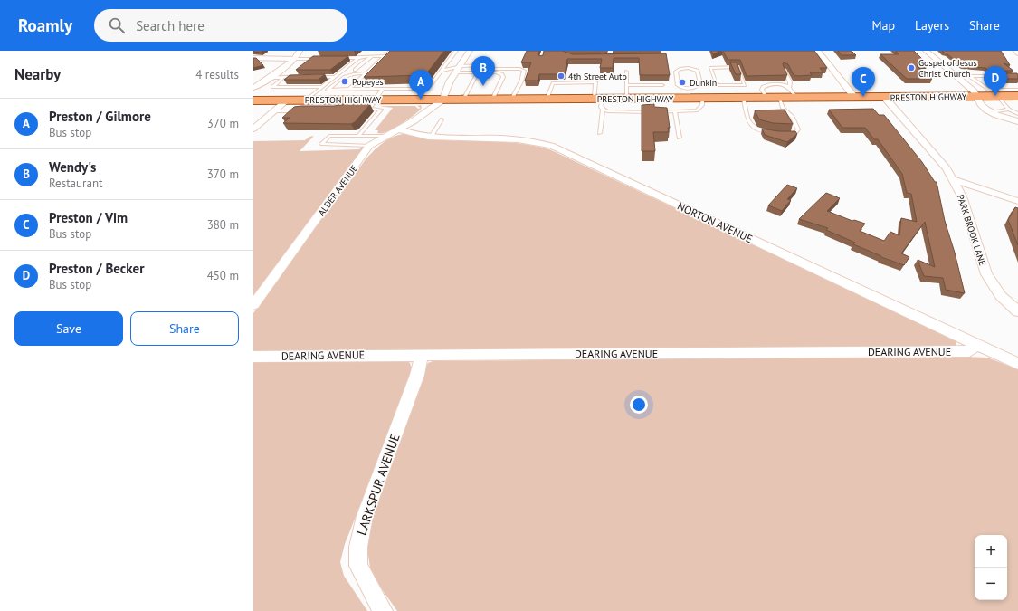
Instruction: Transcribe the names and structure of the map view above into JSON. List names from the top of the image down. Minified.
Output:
{"streets":{"main road":["PRESTON HIGHWAY"],"street":["ALDER AVENUE","NORTON AVENUE","PARK BROOK LANE","DEARING AVENUE","LARKSPUR AVENUE"]},"crossings":[["PRESTON HIGHWAY","ALDER AVENUE"],["PRESTON HIGHWAY","PARK BROOK LANE"],["ALDER AVENUE","NORTON AVENUE"],["NORTON AVENUE","DEARING AVENUE"],["DEARING AVENUE","LARKSPUR AVENUE"]],"places":["Gospel of Jesus Christ Church","4th Street Auto","Popeyes","Dunkin'"],"page":{"header":"Roamly","search":"Search here","nav":["Map","Layers","Share"],"heading":["Nearby","4 results"],"pins":["B","D","C","A"],"list":[{"mark":"A","name":"Preston / Gilmore","note":"Bus stop","value":"370 m"},{"mark":"B","name":"Wendy's","note":"Restaurant","value":"370 m"},{"mark":"C","name":"Preston / Vim","note":"Bus stop","value":"380 m"},{"mark":"D","name":"Preston / Becker","note":"Bus stop","value":"450 m"}],"buttons":["Save","Share"],"map_buttons":["+","−"]}}
